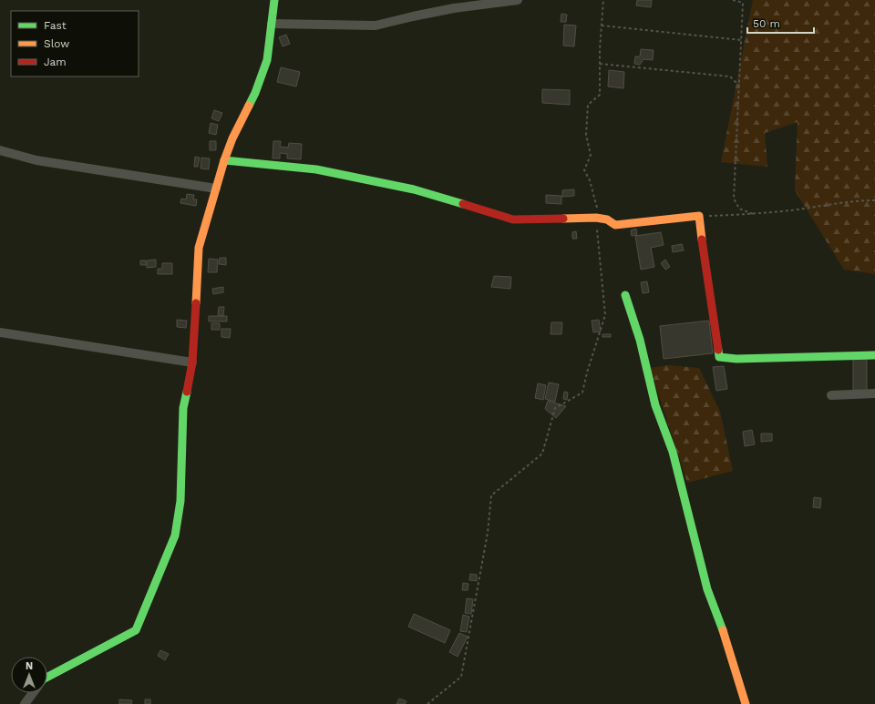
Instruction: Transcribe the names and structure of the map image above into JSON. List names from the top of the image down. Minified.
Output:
{"legend":["Fast","Slow","Jam"],"scale_bar":"50 m","north":"top"}
